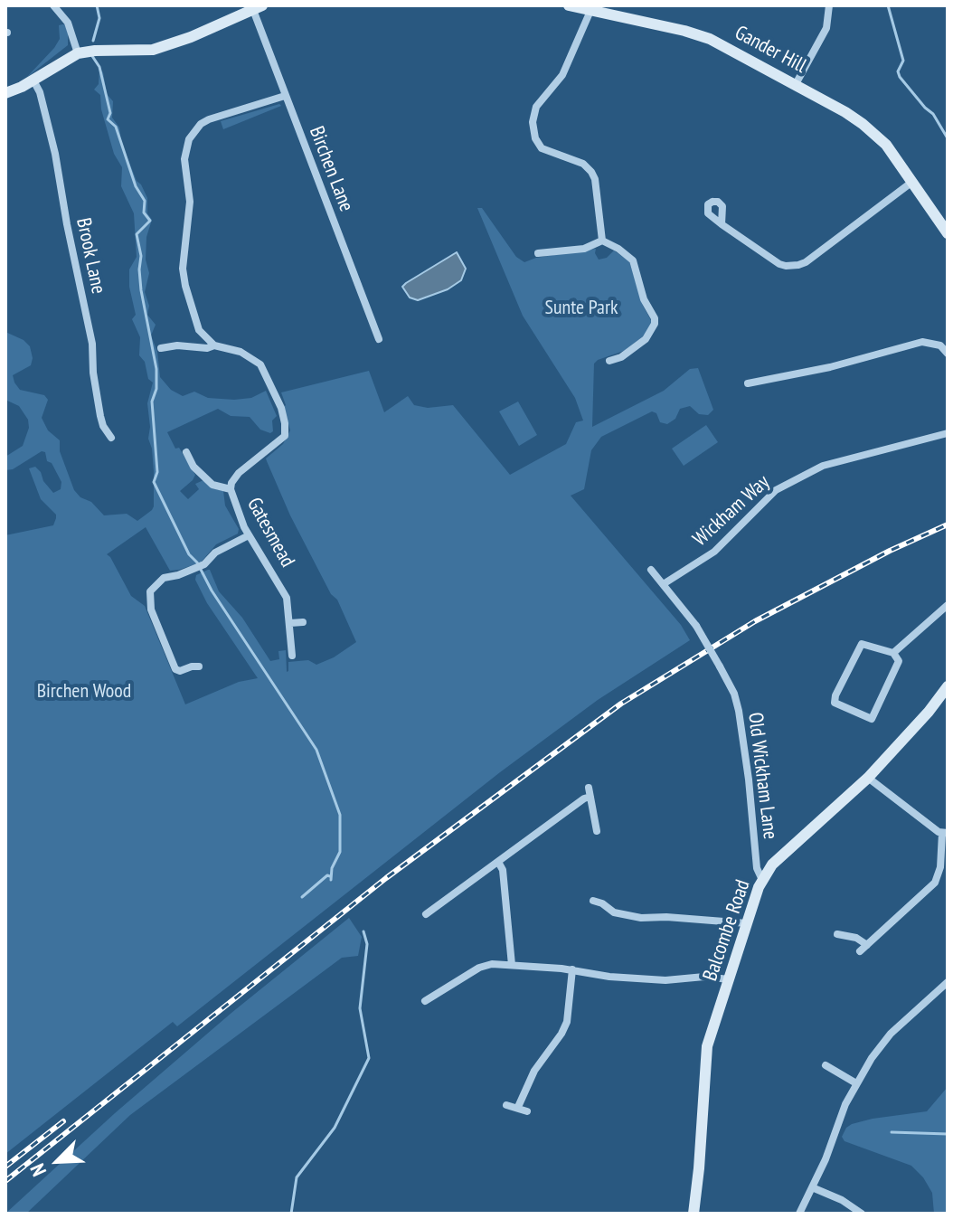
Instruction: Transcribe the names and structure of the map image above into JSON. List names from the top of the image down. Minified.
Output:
{"streets":{"street":["Gander Hill","Birchen Lane","Brook Lane","Wickham Way","Gatesmead","Old Wickham Lane","Balcombe Road"]},"crossings":[["Birchen Lane","Gatesmead"],["Wickham Way","Old Wickham Lane"],["Old Wickham Lane","Balcombe Road"]],"parks":["Sunte Park","Birchen Wood"],"north":"bottom left"}
